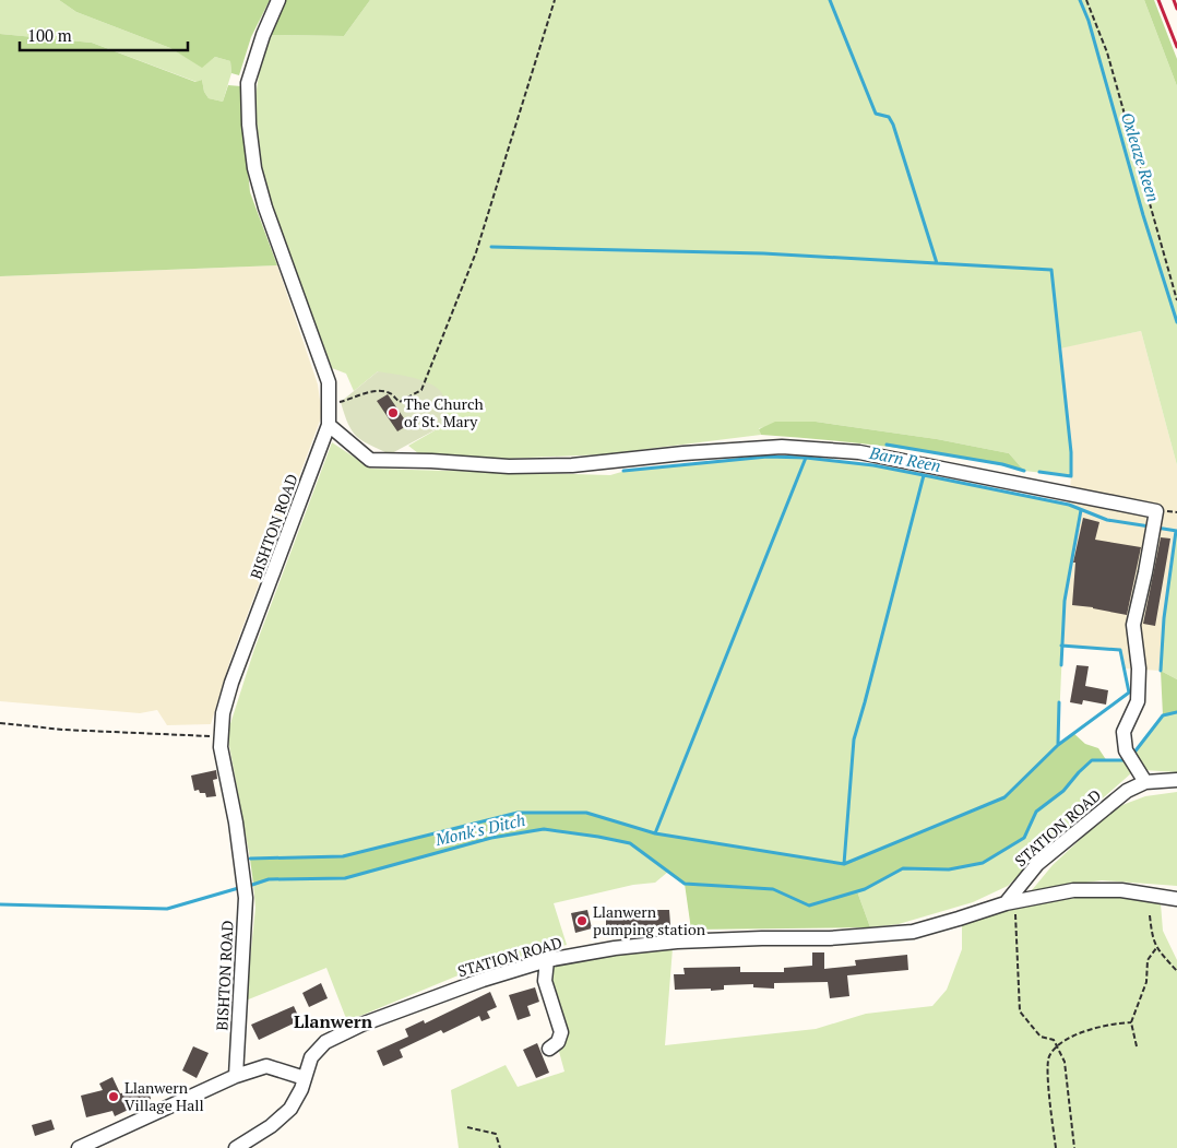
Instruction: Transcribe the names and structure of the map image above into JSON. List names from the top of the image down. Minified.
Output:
{"streets":{"street":["BISHTON ROAD","STATION ROAD"]},"districts":["Llanwern"],"water":["Oxleaze Reen","Barn Reen","Monk's Ditch"],"places":["The Church of St. Mary","Llanwern pumping station","Llanwern Village Hall"],"scale_bar":"100 m"}
